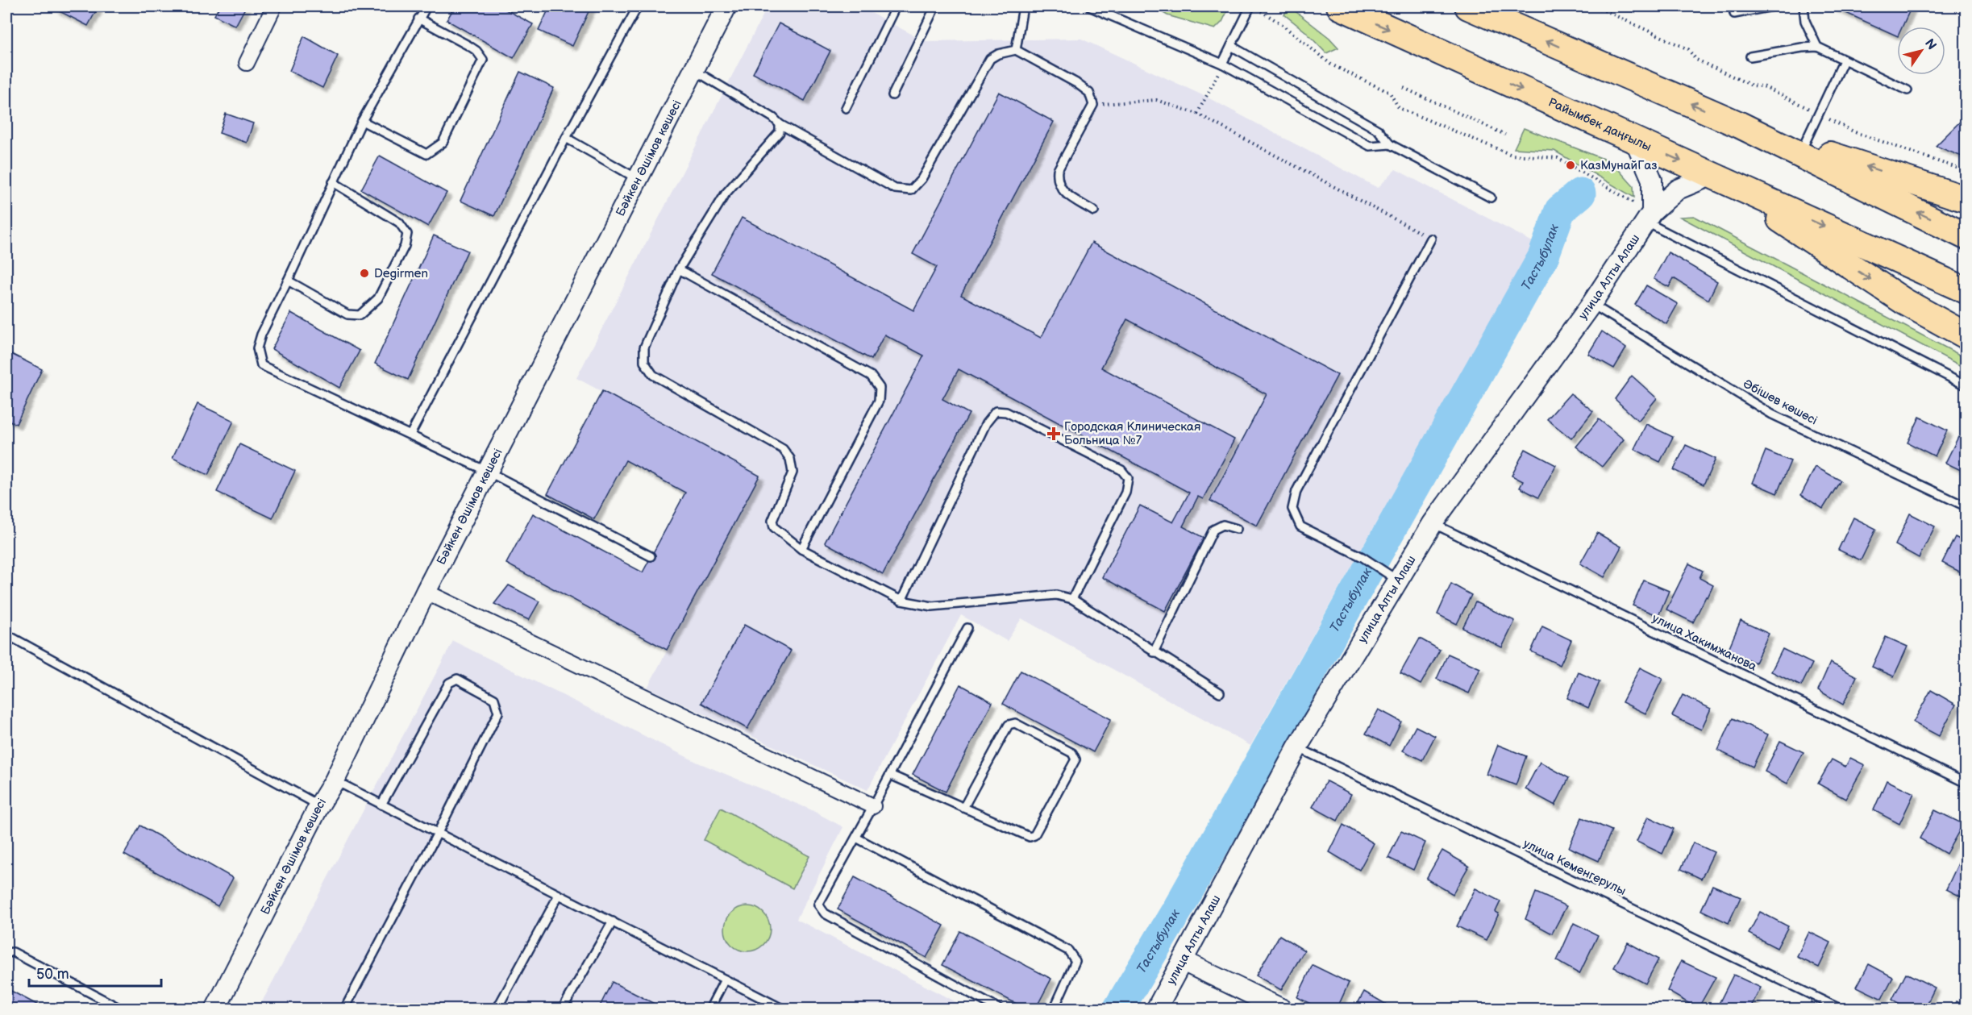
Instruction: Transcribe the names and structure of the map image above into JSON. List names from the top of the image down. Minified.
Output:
{"streets":{"highway":["Райымбек даңғылы"],"street":["Бәйкен Әшімов көшесі","улица Алты Алаш"],"lane":["Әбішев көшесі","улица Хакимжанова","улица Кеменгерулы"]},"crossings":[["Райымбек даңғылы","улица Алты Алаш"],["улица Алты Алаш","Әбішев көшесі"],["улица Алты Алаш","улица Хакимжанова"],["улица Алты Алаш","улица Кеменгерулы"]],"water":["Тастыбулак"],"places":{"other":["КазМунайГаз","Degirmen"],"health":["Городская Клиническая Больница №7"]},"scale_bar":"50 m","north":"top right"}
